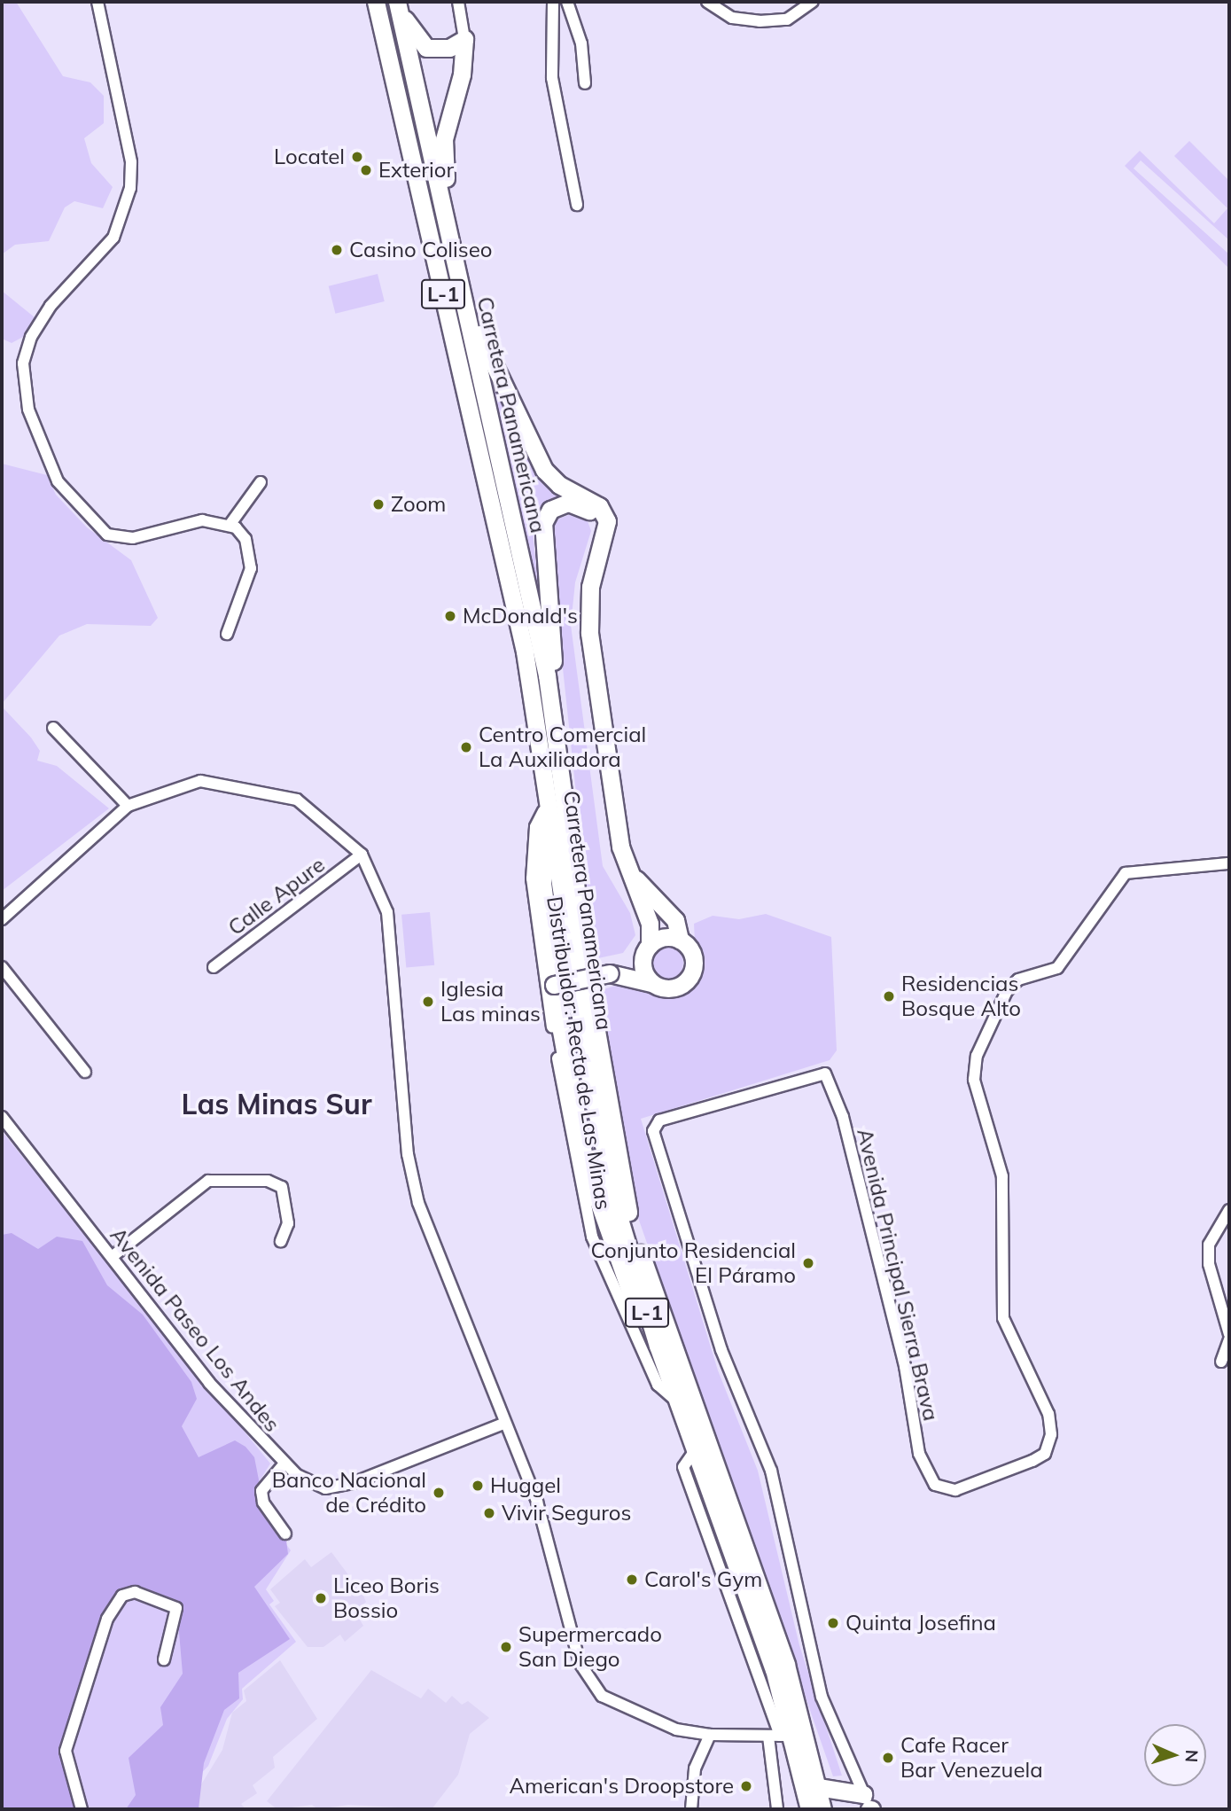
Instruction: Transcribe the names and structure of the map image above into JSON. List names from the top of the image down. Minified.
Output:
{"streets":{"main road":["L-1","Carretera Panamericana"],"street":["Calle Apure","Distribuidor: Recta de Las Minas","Avenida Principal Sierra Brava","Avenida Paseo Los Andes"]},"crossings":[["L-1","Carretera Panamericana"],["L-1","Distribuidor: Recta de Las Minas"],["Carretera Panamericana","Distribuidor: Recta de Las Minas"]],"districts":["Las Minas Sur"],"places":["Locatel","Exterior","Casino Coliseo","Zoom","McDonald's","Centro Comercial La Auxiliadora","Residencias Bosque Alto","Iglesia Las minas","Conjunto Residencial El Páramo","Huggel","Banco Nacional de Crédito","Vivir Seguros","Carol's Gym","Liceo Boris Bossio","Quinta Josefina","Supermercado San Diego","Cafe Racer Bar Venezuela","American's Droopstore"],"north":"right"}
